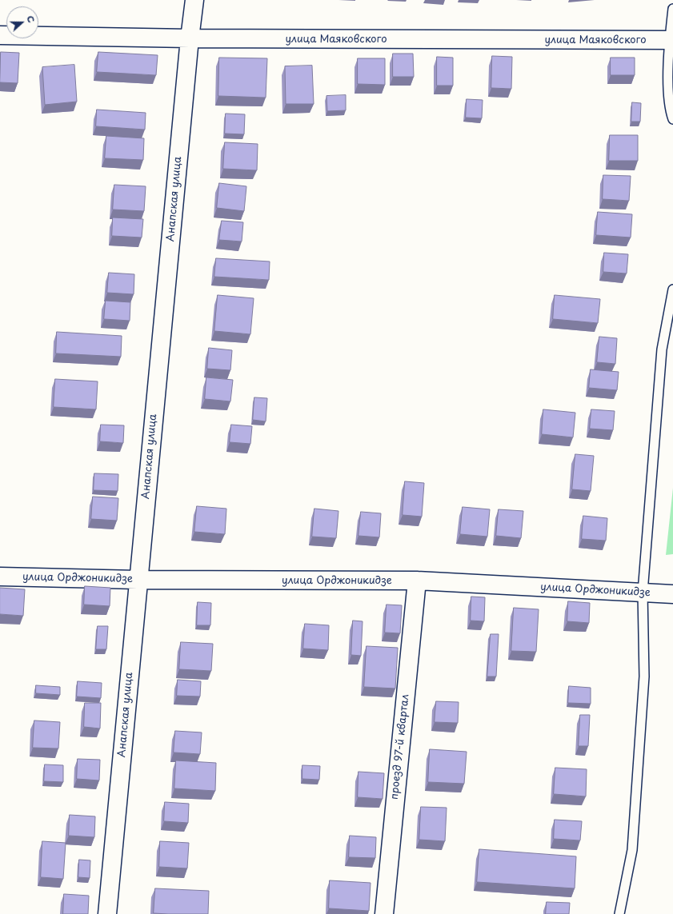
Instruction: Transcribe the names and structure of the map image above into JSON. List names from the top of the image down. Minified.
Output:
{"streets":{"street":["улица Маяковского","Анапская улица","улица Орджоникидзе","проезд 97-й квартал"]},"crossings":[["улица Маяковского","Анапская улица"],["Анапская улица","улица Орджоникидзе"],["улица Орджоникидзе","проезд 97-й квартал"]],"north":"right"}
